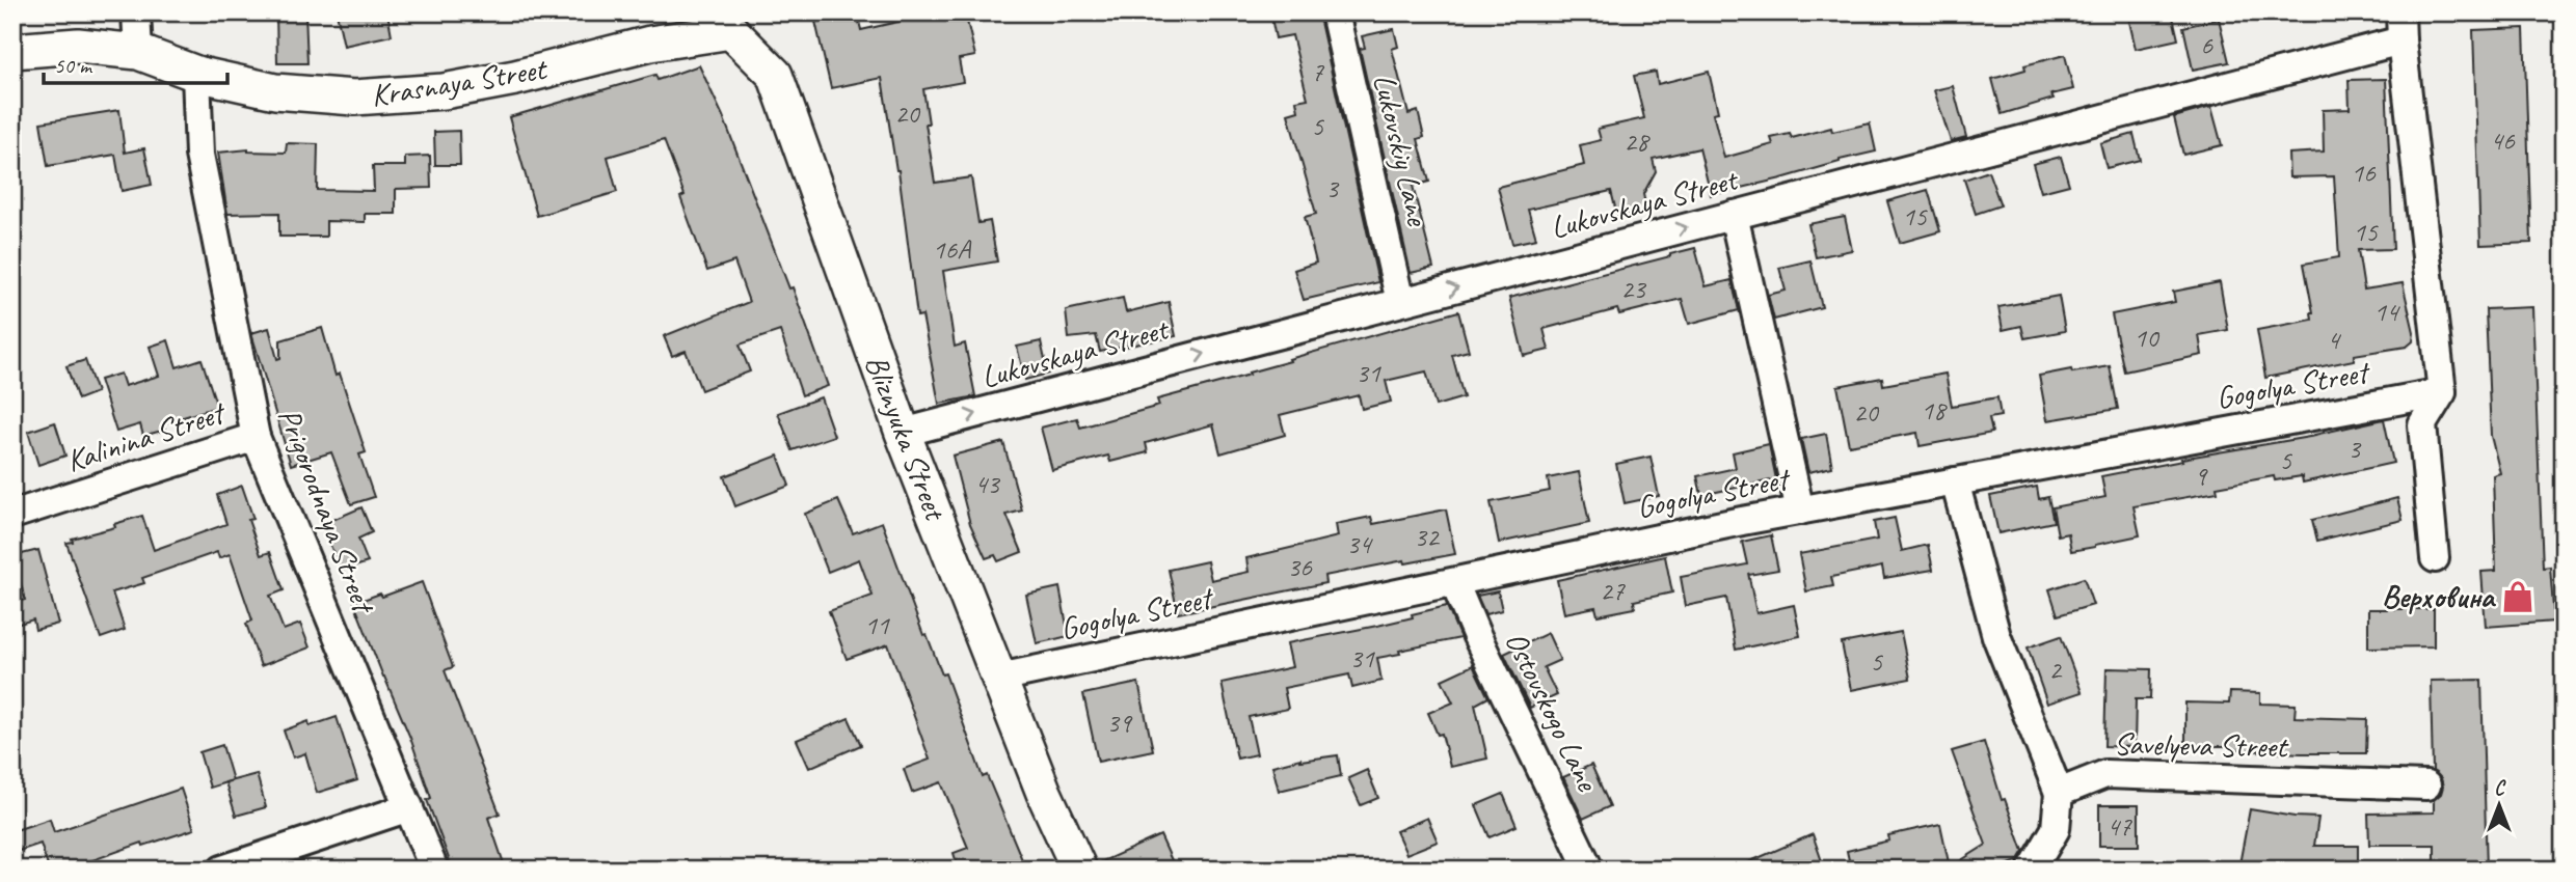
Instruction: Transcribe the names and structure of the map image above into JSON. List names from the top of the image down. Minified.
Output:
{"streets":{"street":["Krasnaya Street","Lukovskiy Lane","Lukovskaya Street","Gogolya Street","Kalinina Street","Bliznyuka Street","Prigorodnaya Street","Ostovskogo Lane","Savelyeva Street"]},"crossings":[["Krasnaya Street","Bliznyuka Street"],["Krasnaya Street","Prigorodnaya Street"],["Lukovskiy Lane","Lukovskaya Street"],["Lukovskaya Street","Bliznyuka Street"],["Gogolya Street","Bliznyuka Street"],["Gogolya Street","Ostovskogo Lane"],["Kalinina Street","Prigorodnaya Street"]],"one_way":["Lukovskaya Street"],"places":{"shop":["Верховина"]},"house_numbers":["6","7","20","5","46","28","16","3","15","15","16А","23","14","10","4","31","18","20","3","5","9","43","32","34","36","27","11","31","5","2","39","47"],"scale_bar":"50 m","north":"top"}
